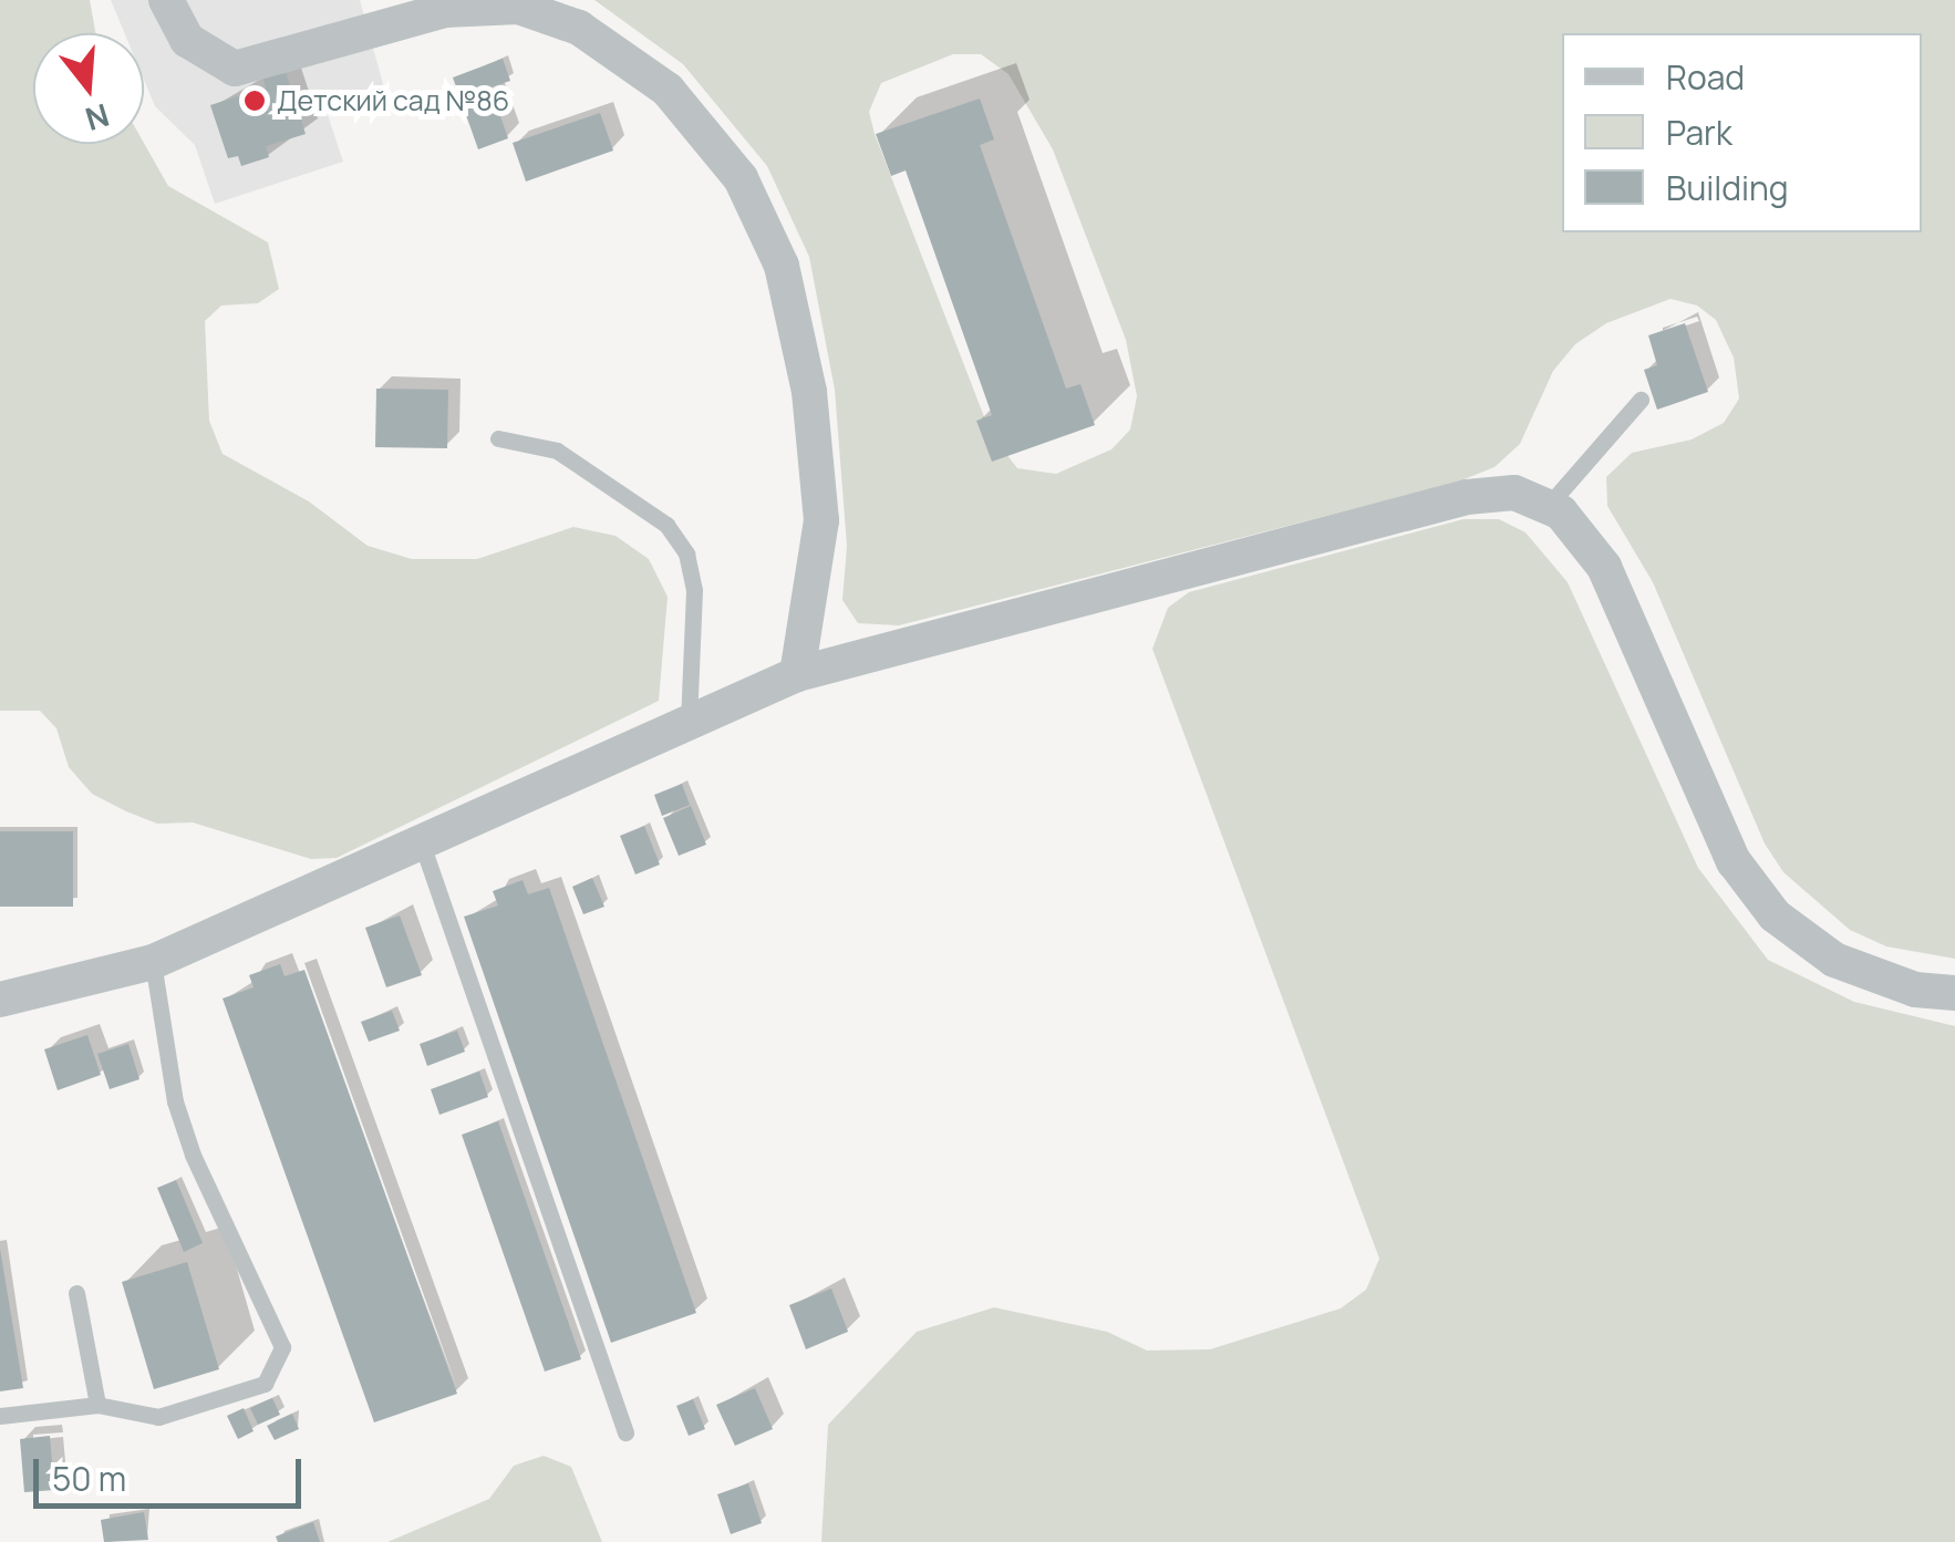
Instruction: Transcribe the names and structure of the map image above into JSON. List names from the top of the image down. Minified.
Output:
{"places":["Детский сад №86"],"legend":["Road","Park","Building"],"scale_bar":"50 m","north":"bottom"}
